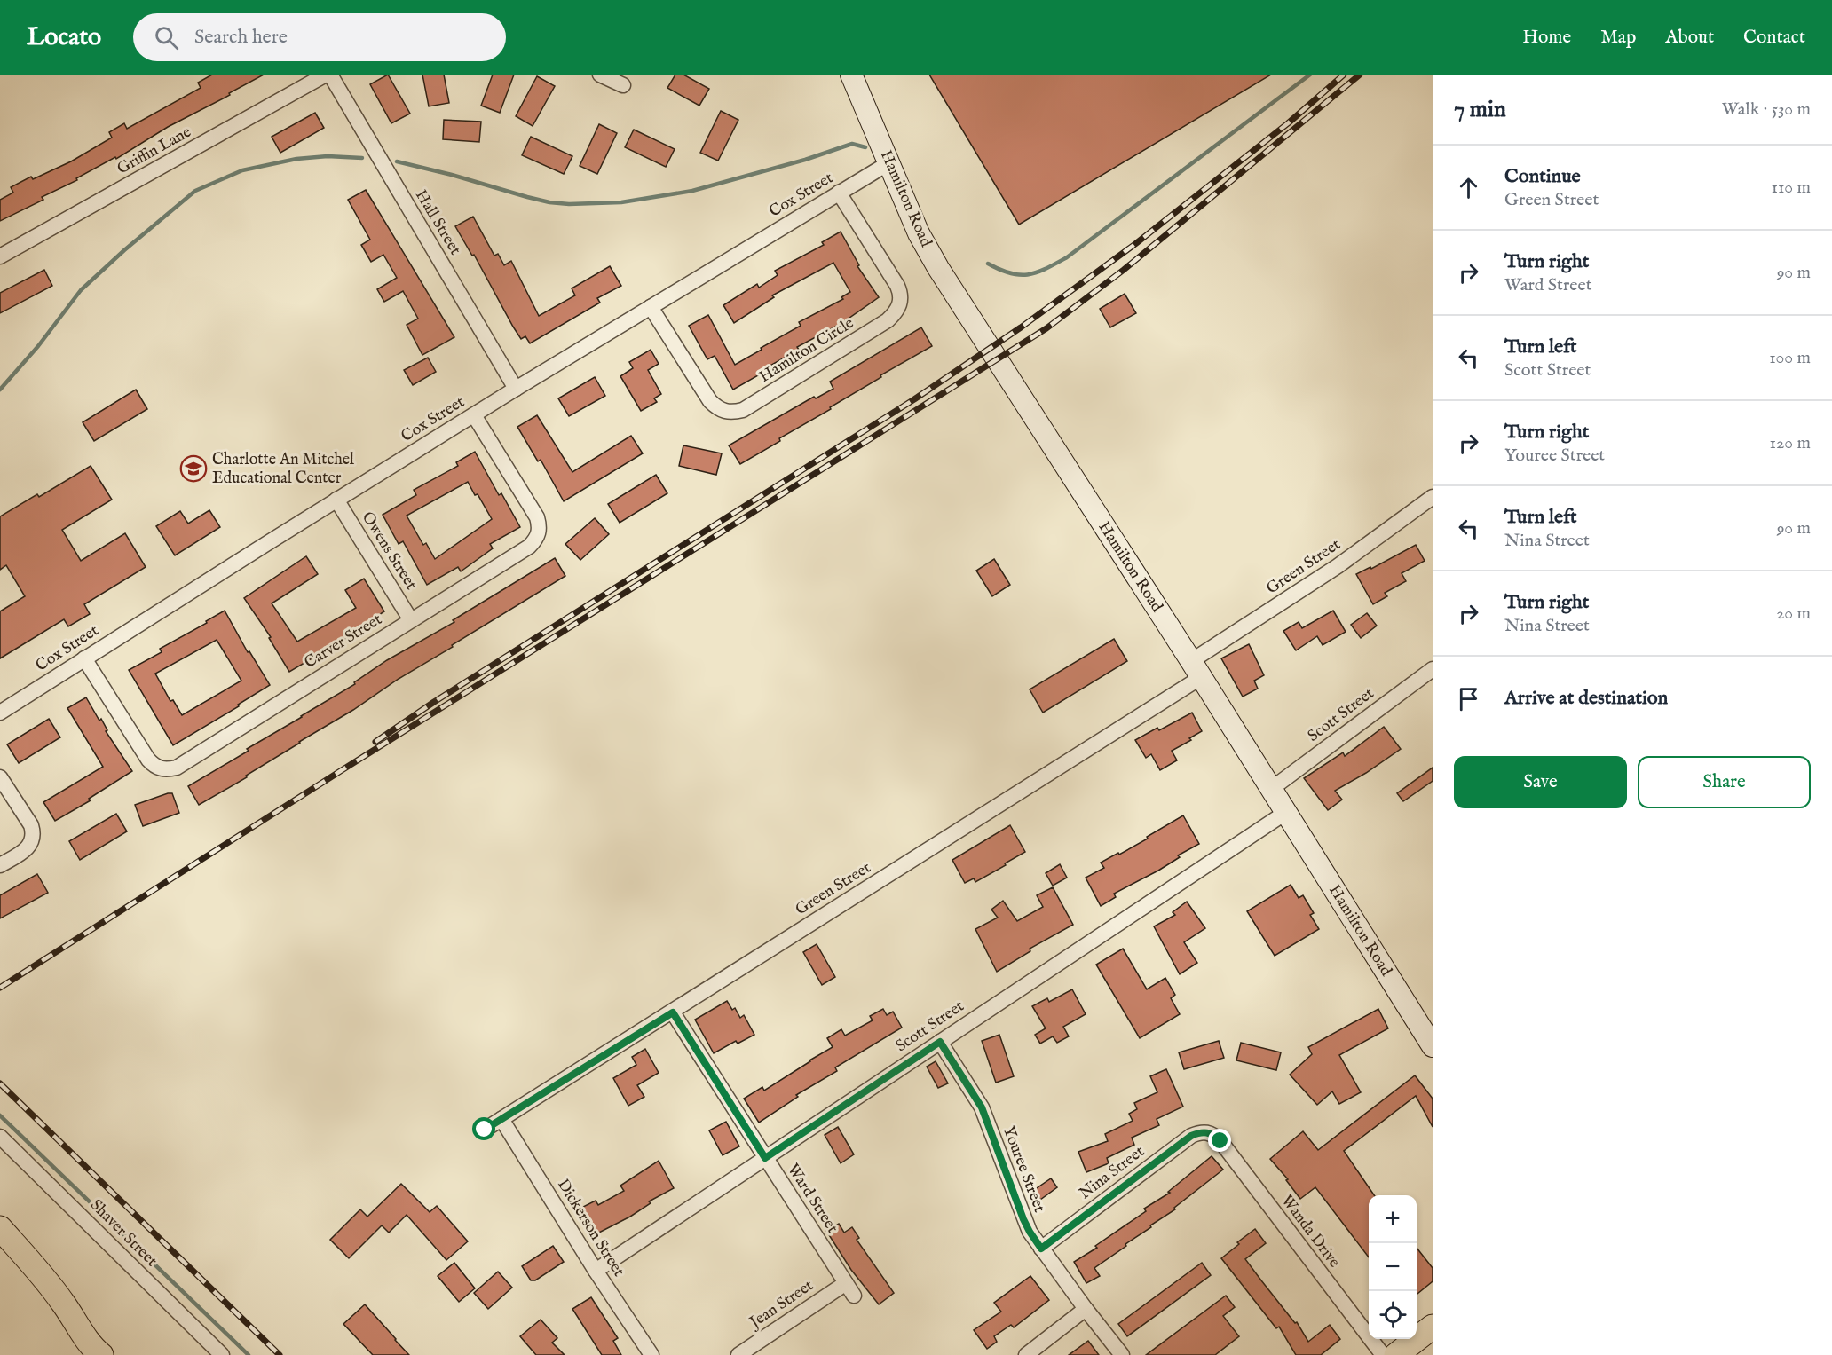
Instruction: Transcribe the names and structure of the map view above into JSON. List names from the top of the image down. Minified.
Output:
{"streets":{"street":["Griffin Lane","Cox Street","Hamilton Road","Hall Street","Hamilton Circle","Owens Street","Green Street","Carver Street","Scott Street","Youree Street","Nina Street","Ward Street","Dickerson Street","Wanda Drive","Shaver Street","Jean Street"]},"crossings":[["Griffin Lane","Hall Street"],["Cox Street","Hamilton Road"],["Cox Street","Hall Street"],["Cox Street","Hamilton Circle"],["Cox Street","Owens Street"],["Cox Street","Carver Street"],["Hamilton Road","Green Street"],["Hamilton Road","Scott Street"],["Owens Street","Carver Street"],["Green Street","Ward Street"],["Green Street","Dickerson Street"],["Scott Street","Youree Street"],["Scott Street","Ward Street"],["Scott Street","Dickerson Street"],["Youree Street","Nina Street"],["Nina Street","Wanda Drive"],["Ward Street","Jean Street"]],"places":{"school or university":["Charlotte An Mitchel Educational Center"]},"page":{"header":"Locato","search":"Search here","nav":["Home","Map","About","Contact"],"heading":["7 min","Walk · 530 m"],"list":[["Continue","Green Street","110 m"],["Turn right","Ward Street","90 m"],["Turn left","Scott Street","100 m"],["Turn right","Youree Street","120 m"],["Turn left","Nina Street","90 m"],["Turn right","Nina Street","20 m"],"Arrive at destination"],"buttons":["Save","Share"],"map_buttons":["+","−"]}}
